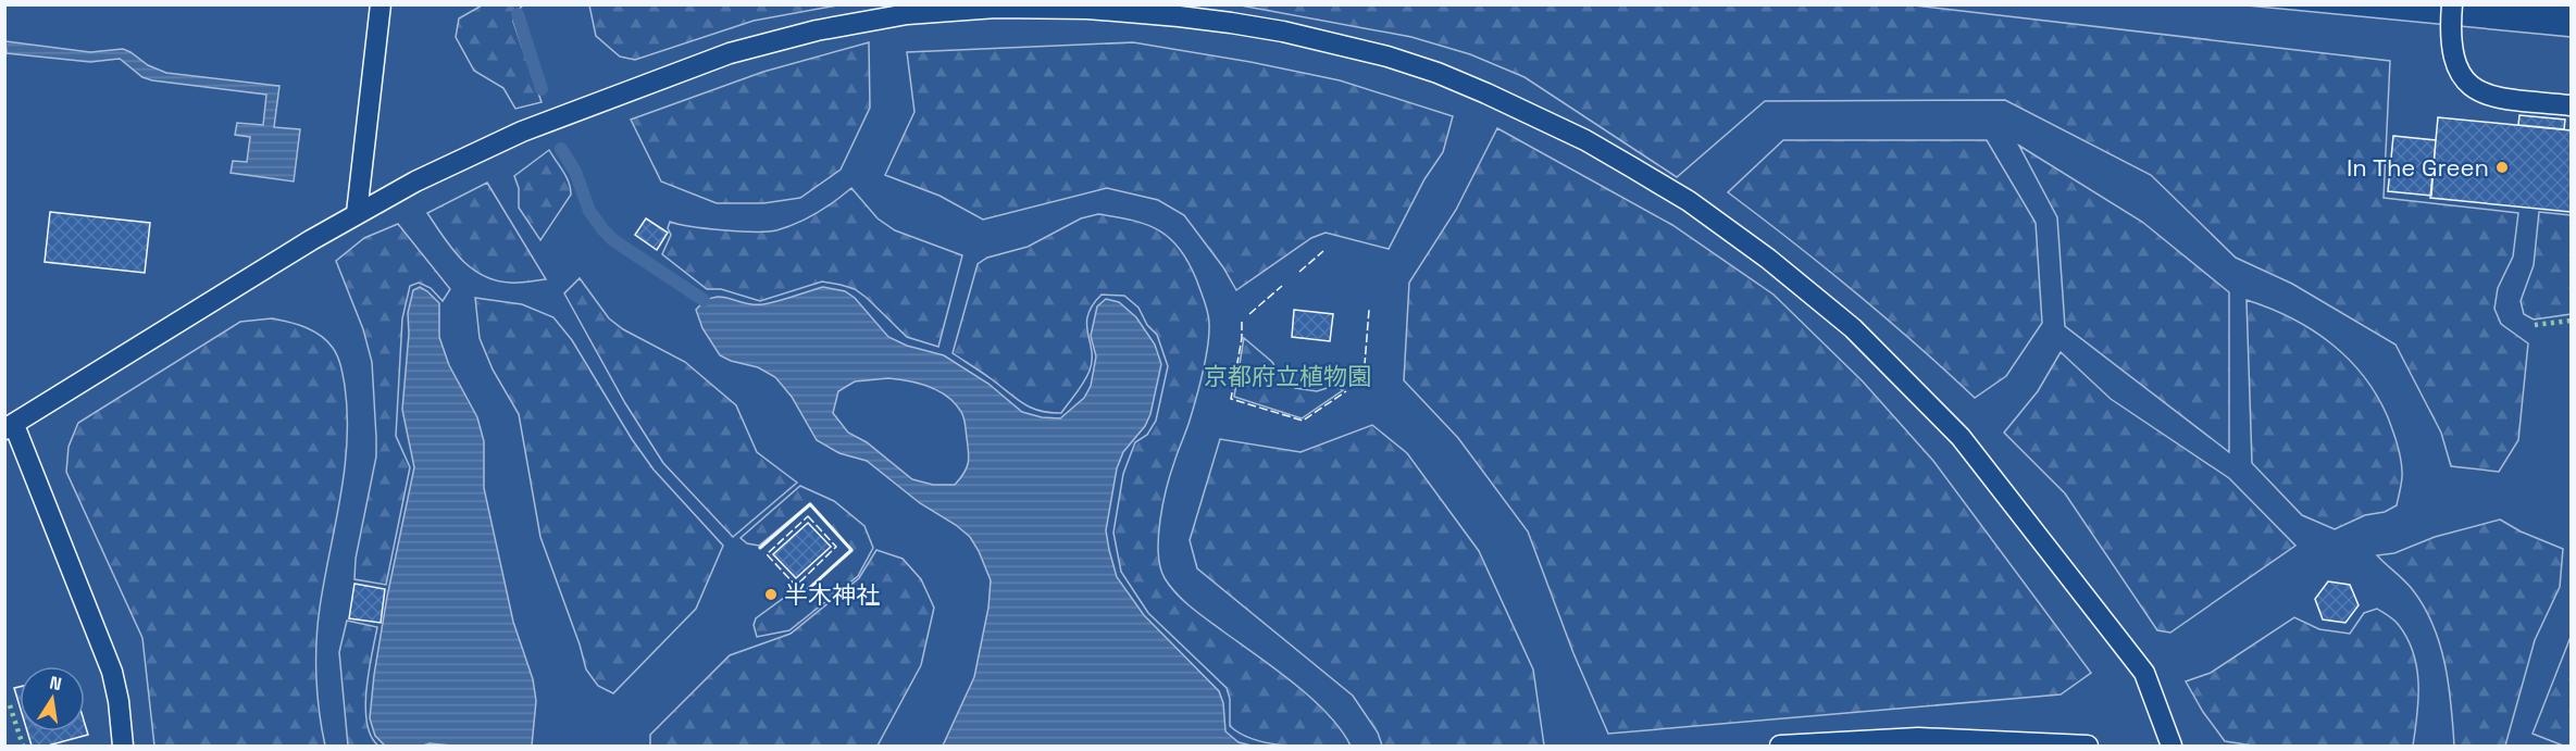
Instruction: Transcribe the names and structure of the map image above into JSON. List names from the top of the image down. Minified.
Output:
{"parks":["京都府立植物園"],"places":["In The Green","半木神社"],"north":"top"}
